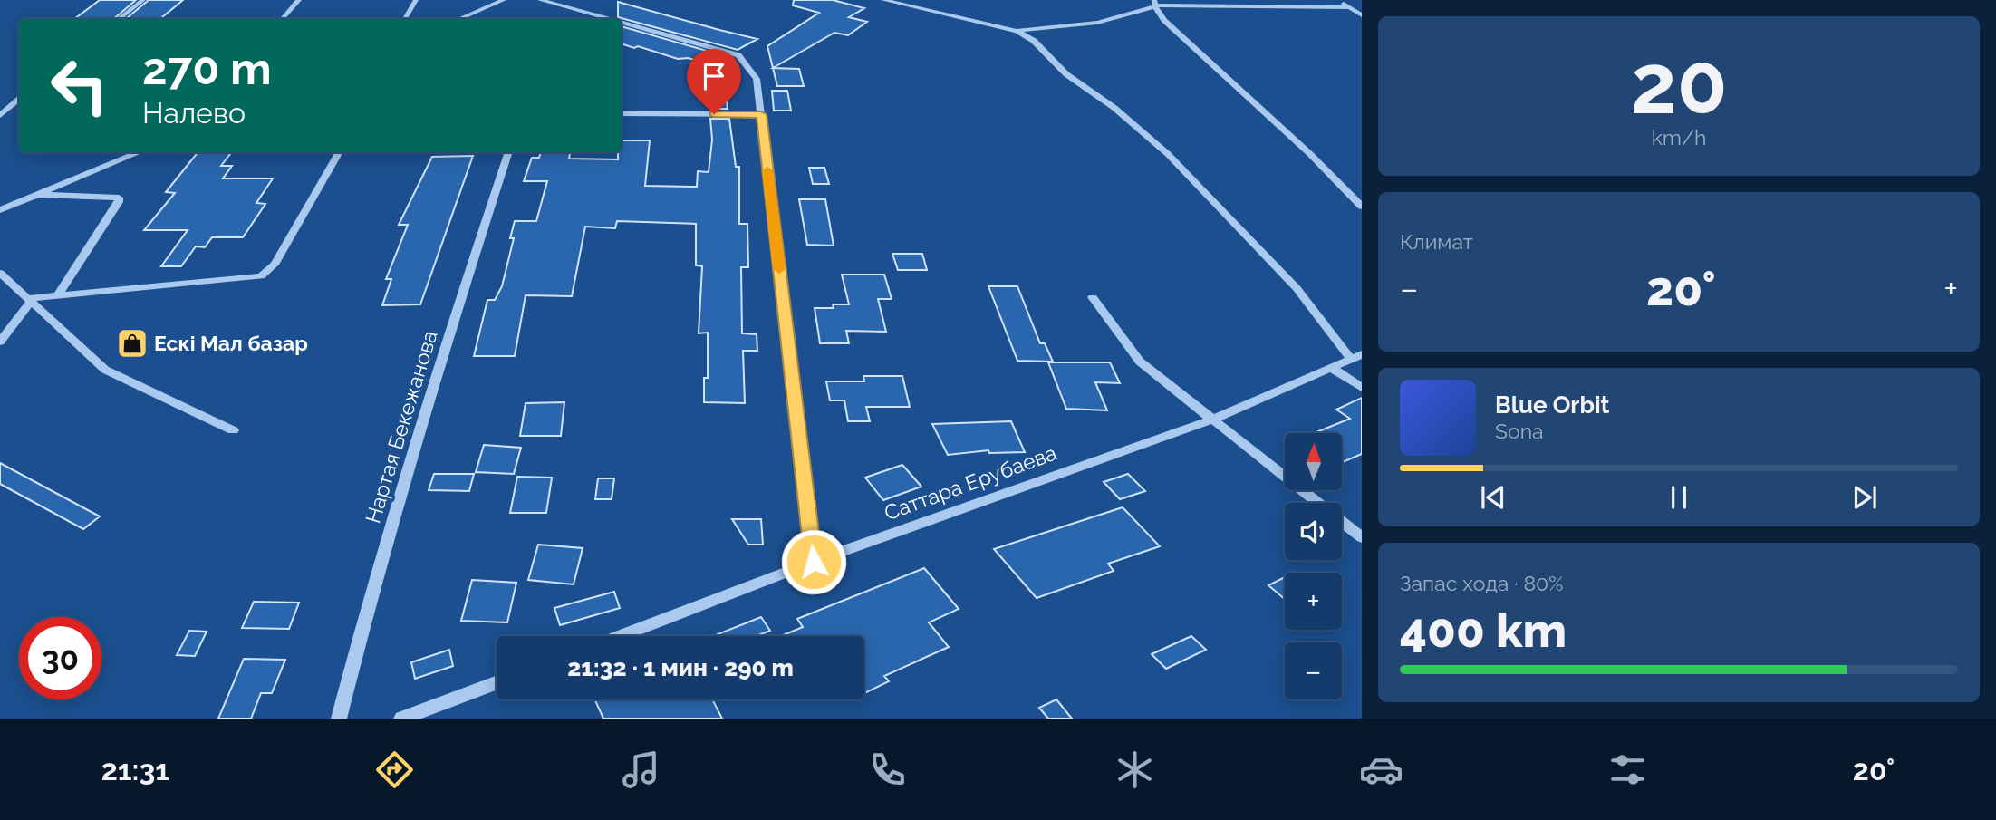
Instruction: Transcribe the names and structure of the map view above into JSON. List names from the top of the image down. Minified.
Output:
{"streets":{"street":["Нартая Бекежанова","Саттара Ерубаева"]},"places":{"shop":["Ескі Мал базар"]},"north":"top","page":{"tile":[["20","km/h"],"Климат",["Запас хода · 80%","400 km"]],"turn":["270 m","Налево"],"heat":["−","20°","+"],"song":["Blue Orbit","Sona"],"map_buttons":["+","−"],"limit":"30","trip":"21:32 · 1 мин · 290 m","tabs":["21:31","20°"]}}
